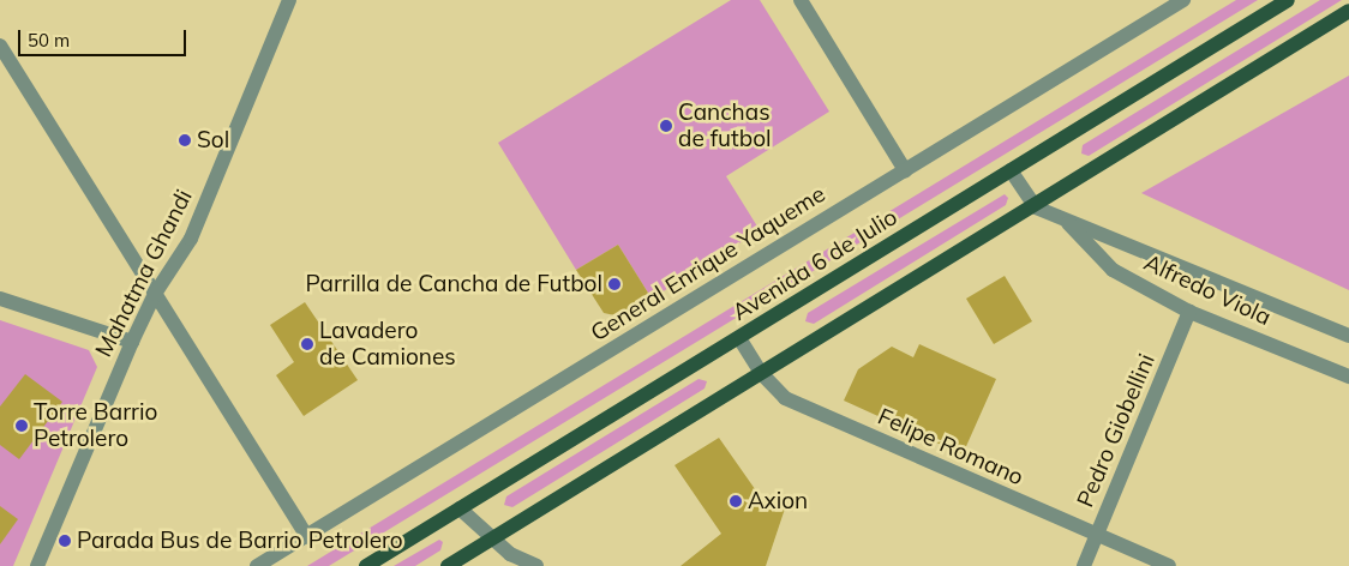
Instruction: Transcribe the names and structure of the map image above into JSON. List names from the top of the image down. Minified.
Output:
{"streets":{"main road":["Avenida 6 de Julio"],"street":["General Enrique Yaqueme","Mahatma Ghandi","Alfredo Viola","Pedro Giobellini","Felipe Romano"]},"crossings":[["Avenida 6 de Julio","Felipe Romano"],["Alfredo Viola","Pedro Giobellini"],["Pedro Giobellini","Felipe Romano"]],"places":["Canchas de futbol","Sol","Parrilla de Cancha de Futbol","Lavadero de Camiones","Torre Barrio Petrolero","Axion","Parada Bus de Barrio Petrolero"],"scale_bar":"50 m"}
